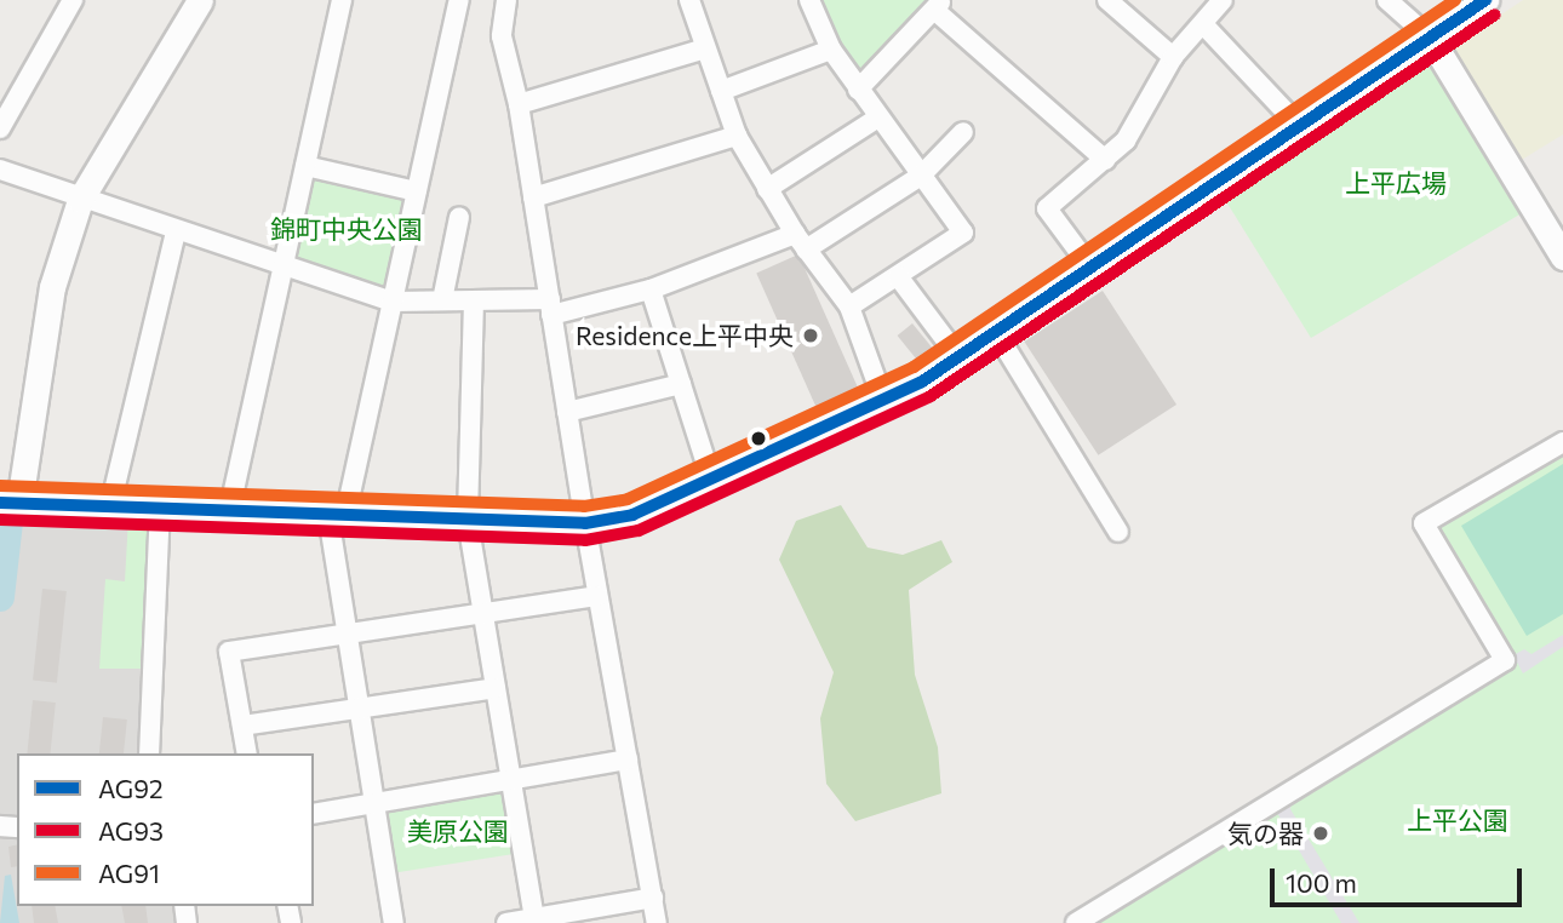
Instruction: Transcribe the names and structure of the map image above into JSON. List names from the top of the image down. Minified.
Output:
{"parks":["上平広場","錦町中央公園","上平公園","美原公園"],"places":["Residence上平中央","気の器"],"lines":["transit line AG92","transit line AG91","transit line AG93"],"legend":["AG92","AG93","AG91"],"scale_bar":"100 m"}
